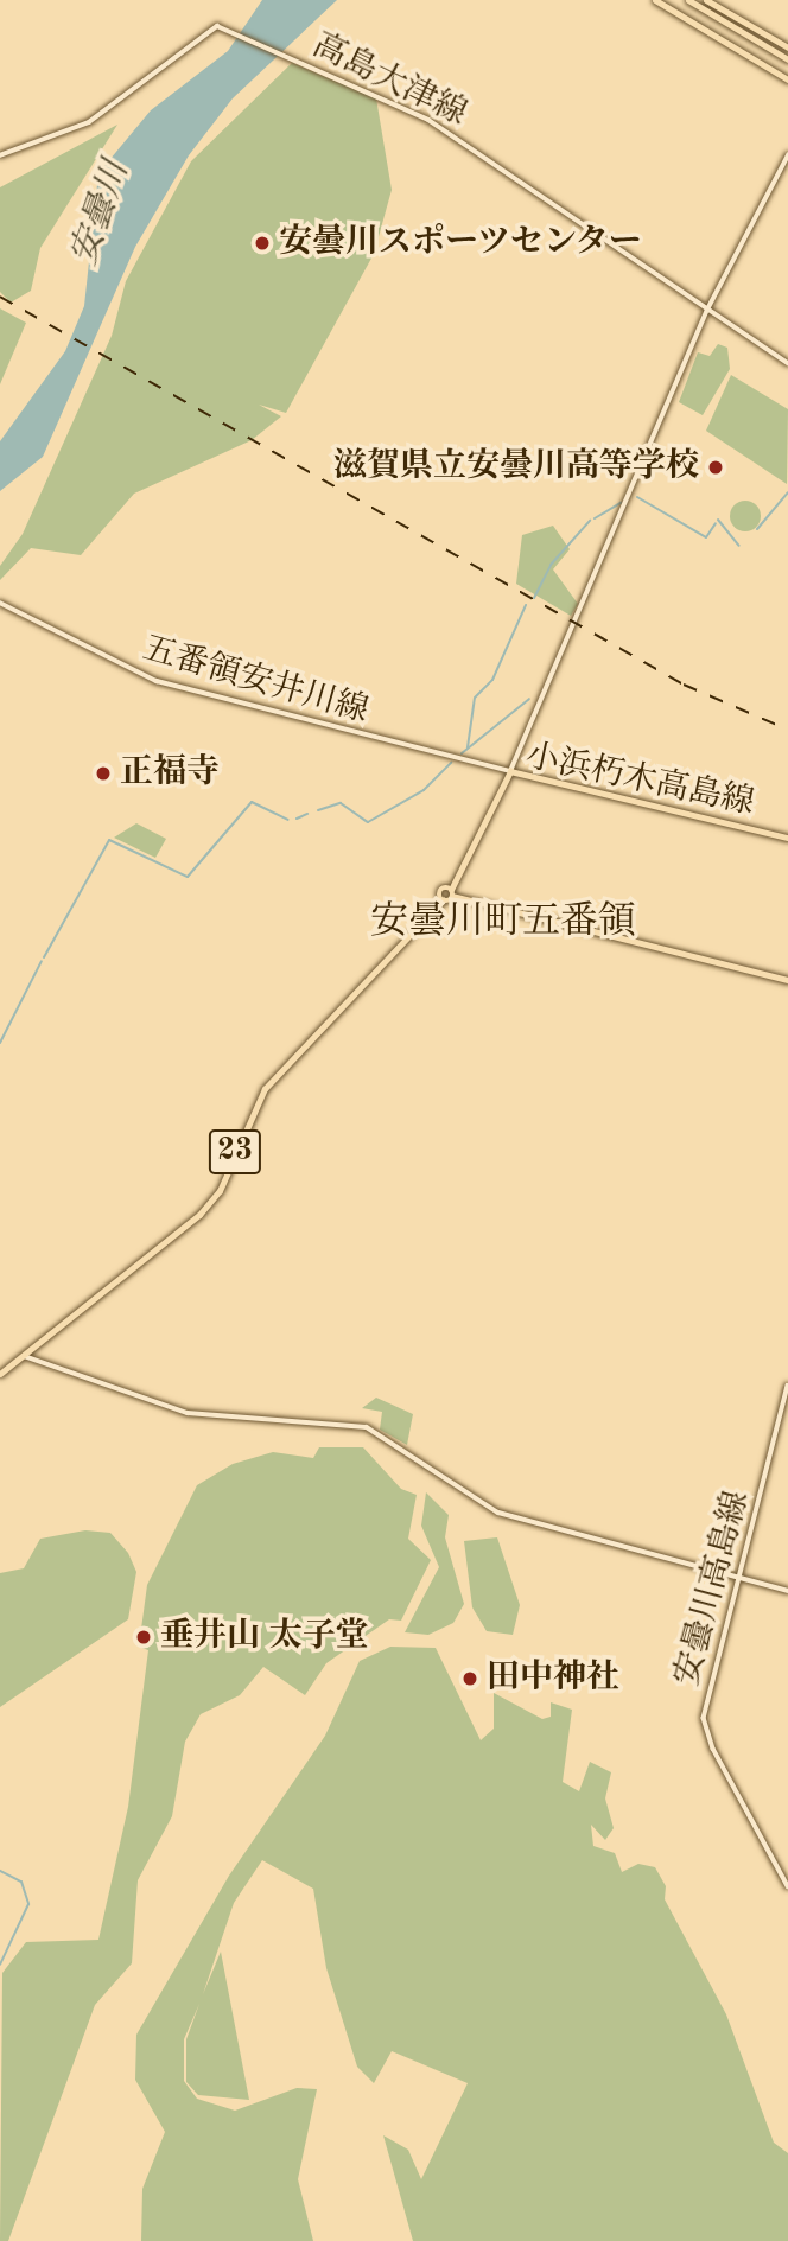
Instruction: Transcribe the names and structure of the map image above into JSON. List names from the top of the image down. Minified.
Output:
{"streets":{"main road":["高島大津線","五番領安井川線","小浜朽木高島線","23","安曇川高島線"]},"crossings":[["五番領安井川線","小浜朽木高島線"]],"districts":["安曇川町五番領"],"water":["安曇川"],"places":["安曇川スポーツセンター","滋賀県立安曇川高等学校","正福寺","垂井山 太子堂","田中神社"]}
